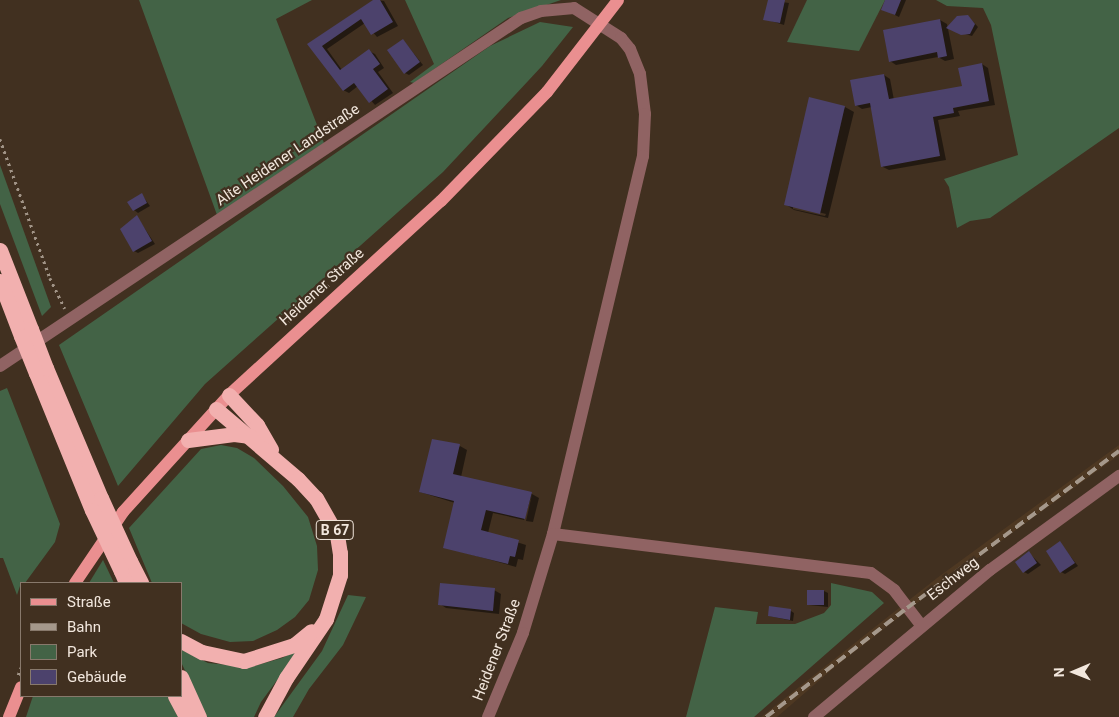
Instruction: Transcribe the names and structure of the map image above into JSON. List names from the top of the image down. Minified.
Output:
{"streets":{"highway":["B 67"],"main road":["Heidener Straße"],"street":["Alte Heidener Landstraße","Eschweg"]},"crossings":[["Alte Heidener Landstraße","Heidener Straße"]],"legend":["Straße","Bahn","Park","Gebäude"],"north":"left"}
